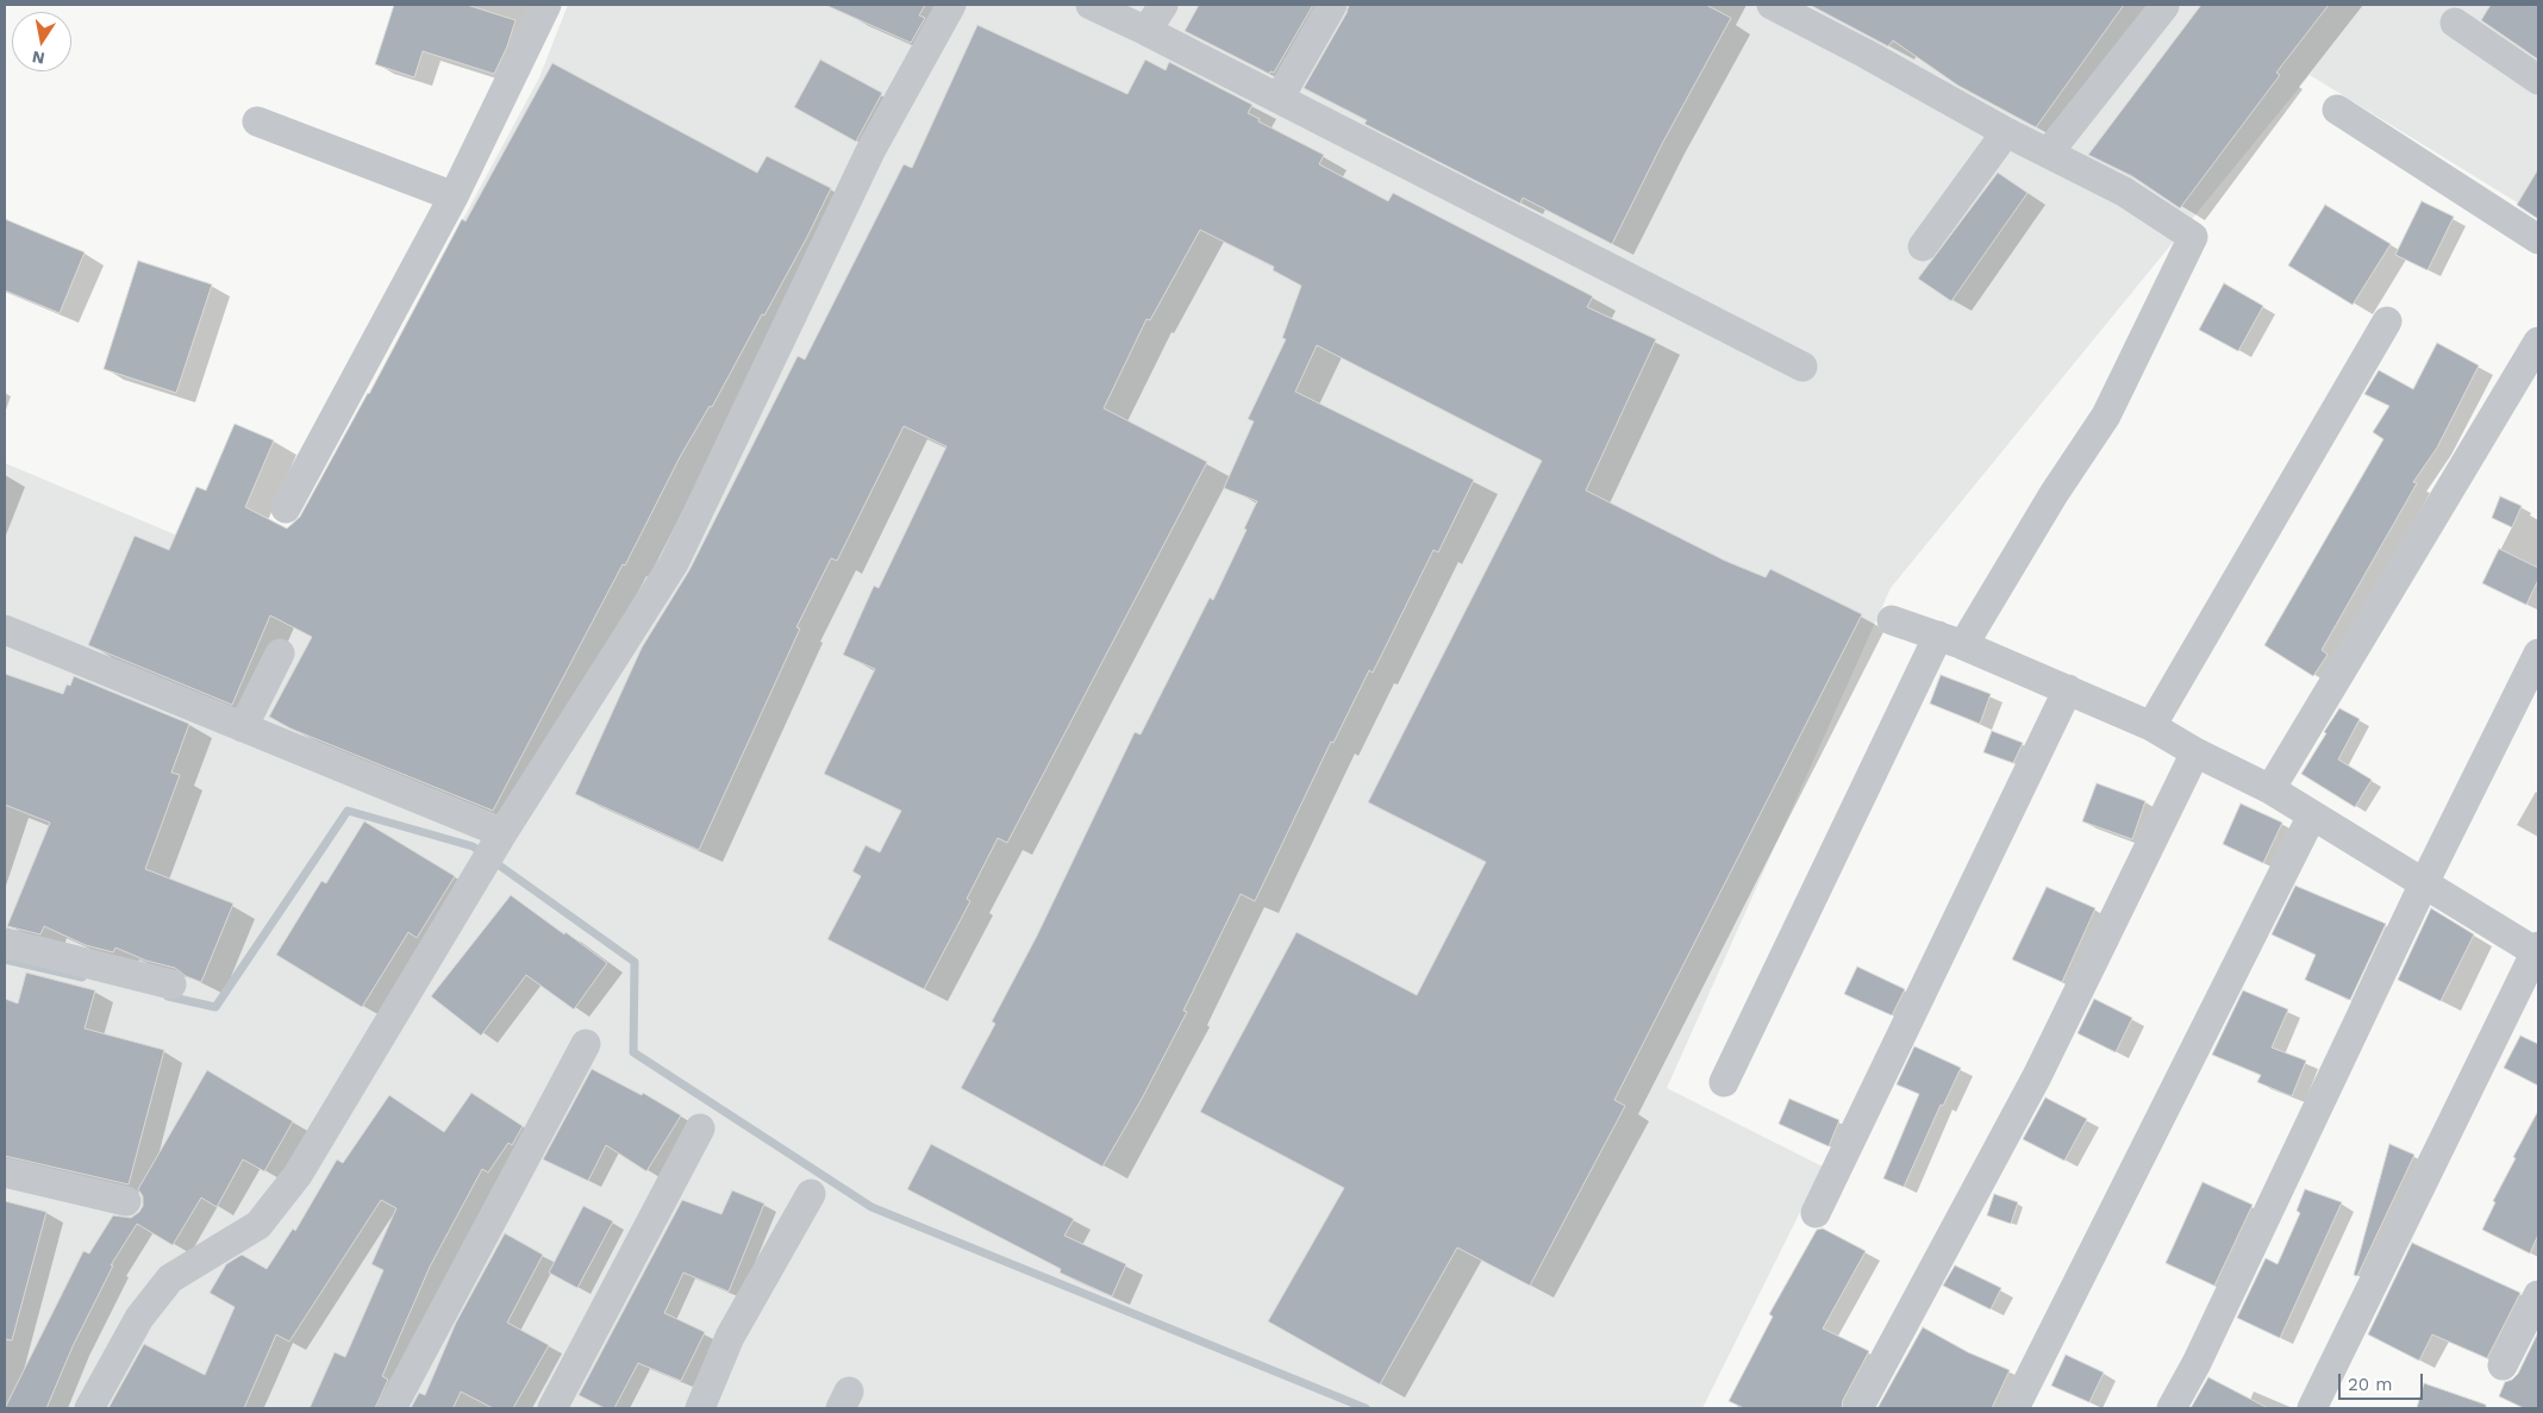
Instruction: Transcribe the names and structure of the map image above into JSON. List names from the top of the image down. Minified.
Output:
{"scale_bar":"20 m","north":"bottom"}
